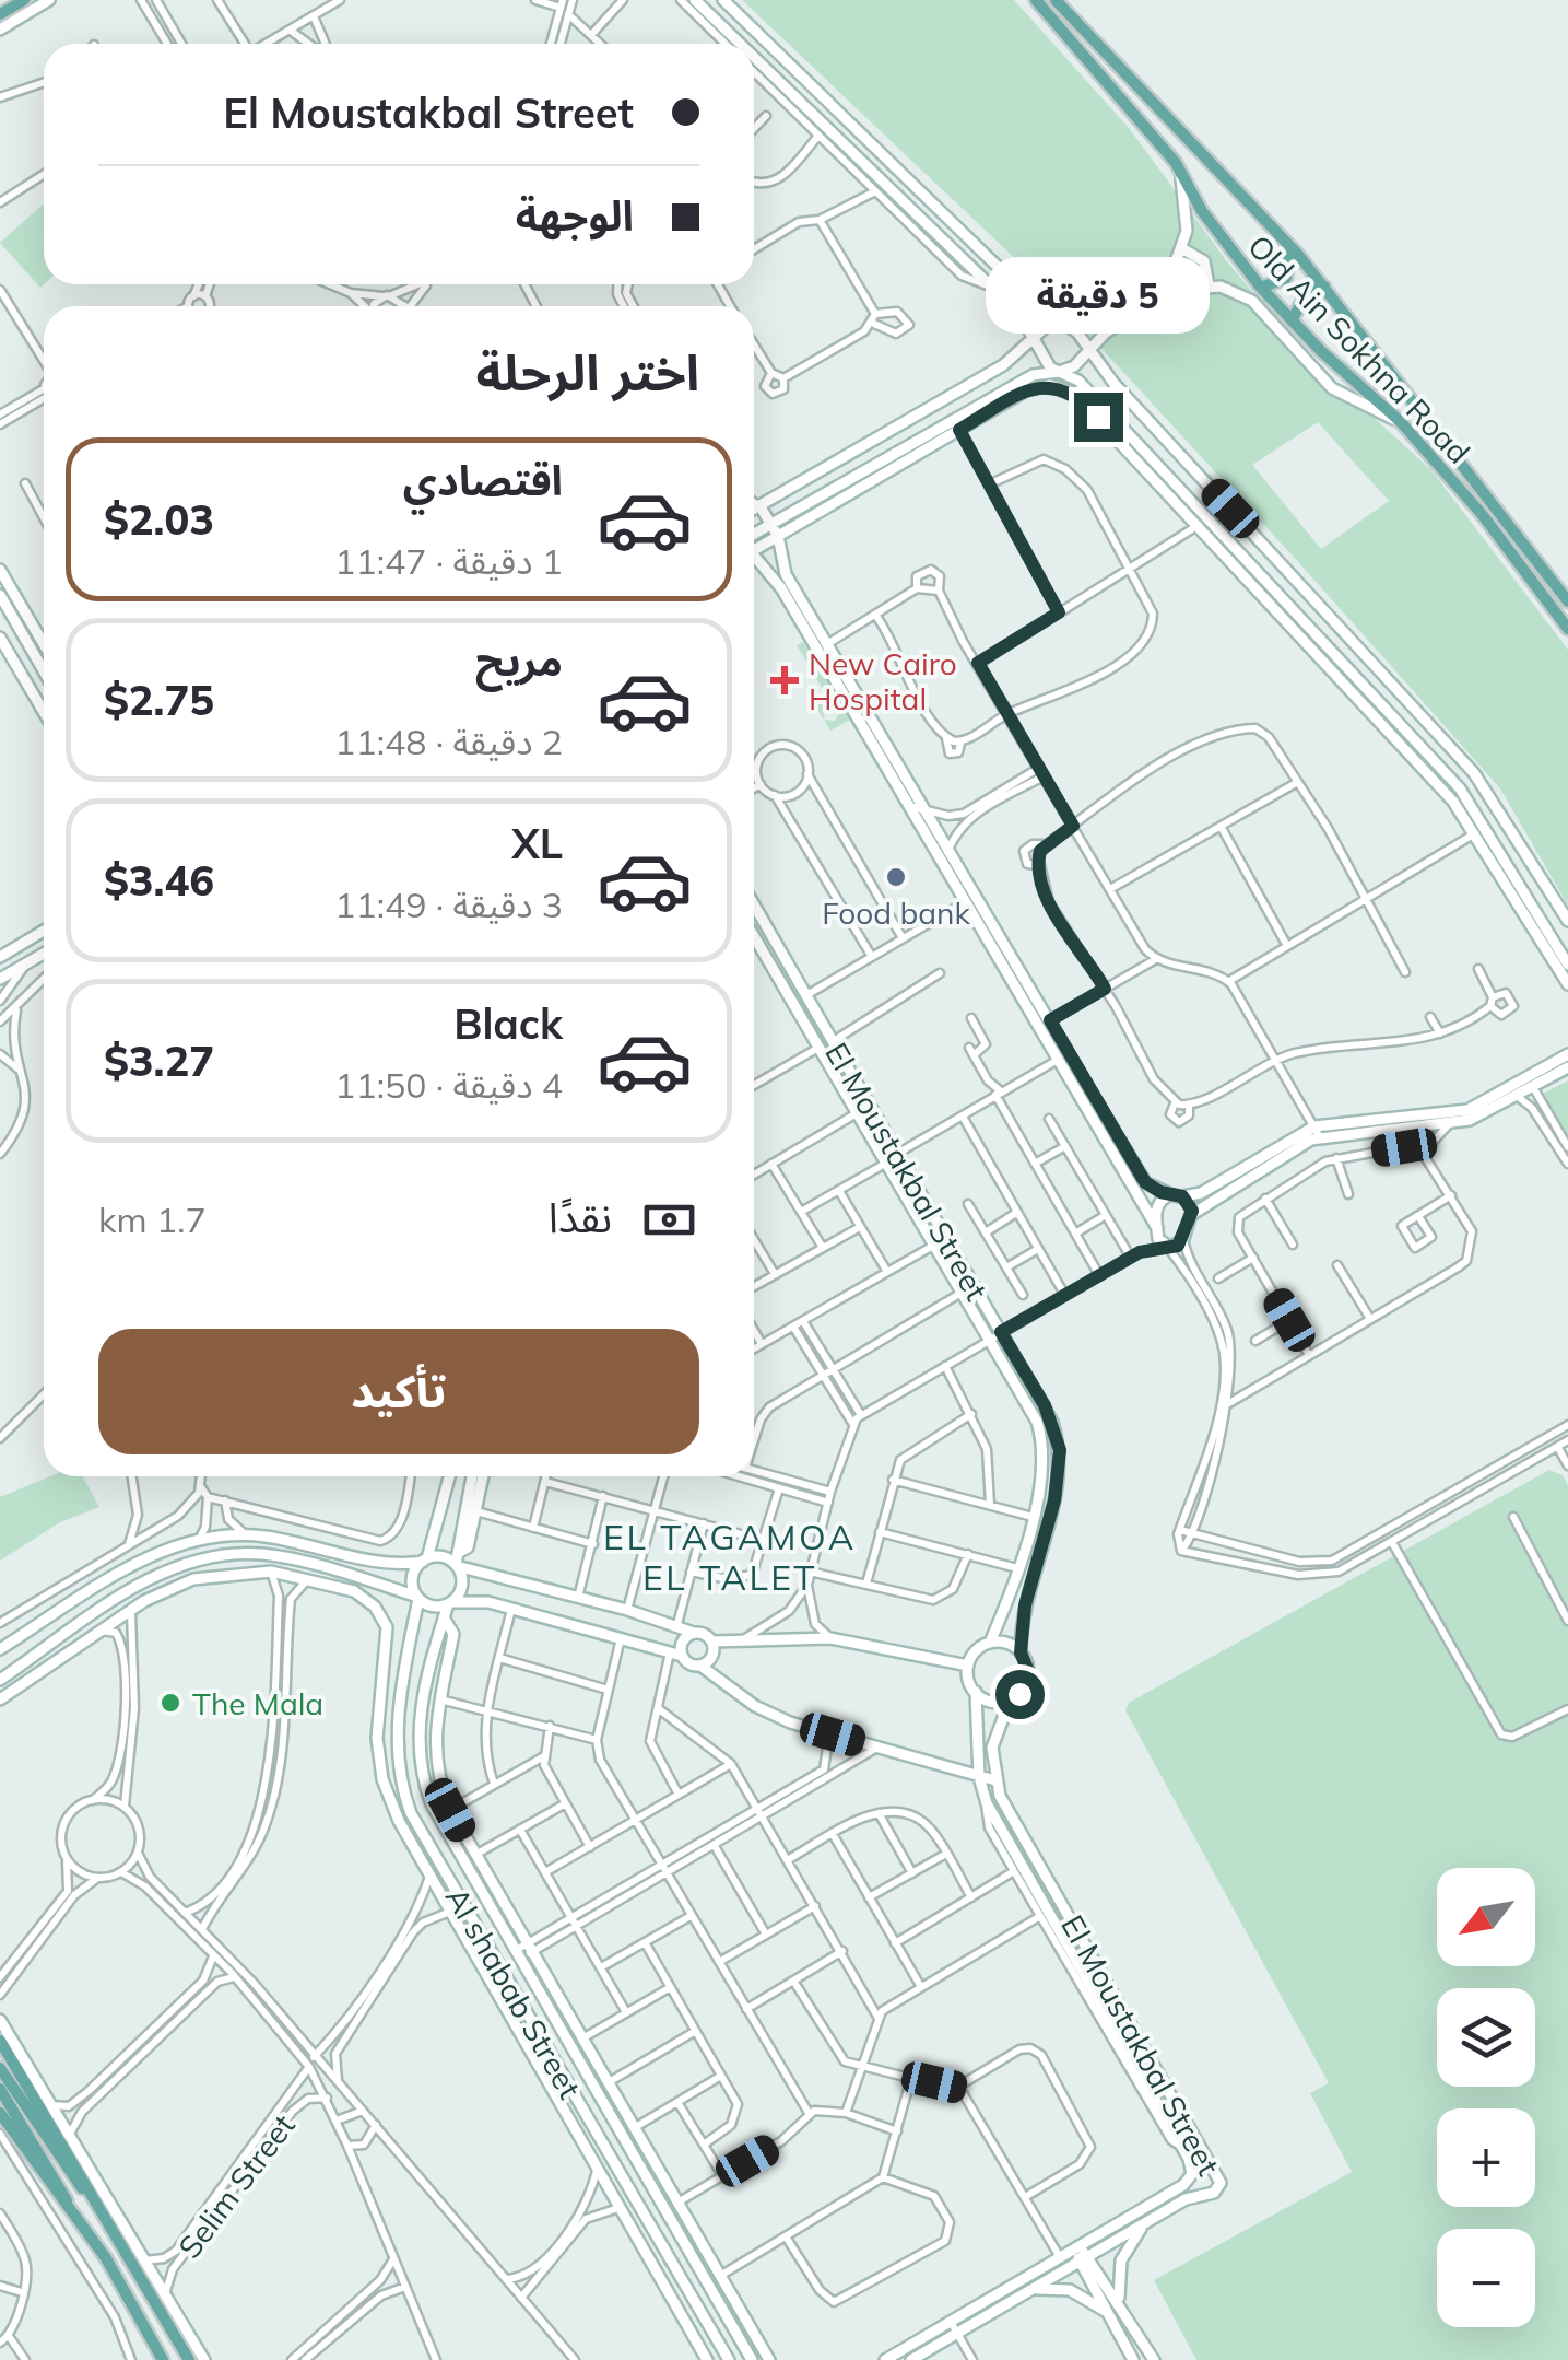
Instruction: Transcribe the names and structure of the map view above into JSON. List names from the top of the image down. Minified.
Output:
{"streets":{"main road":["Old Ain Sokhna Road"],"street":["El Moustakbal Street","Al shabab Street","Selim Street"]},"districts":["EL TAGAMOA EL TALET"],"places":{"health":["New Cairo Hospital"],"other":["Food bank","The Mala"]},"north":"bottom left","page":{"banner":["El Moustakbal Street","الوجهة"],"bubble":"5 دقيقة","heading":"اختر الرحلة","list":[{"name":"اقتصادي","note":"1 دقيقة · 11:47","value":"$2.03"},{"name":"مريح","note":"2 دقيقة · 11:48","value":"$2.75"},{"name":"XL","note":"3 دقيقة · 11:49","value":"$3.46"},{"name":"Black","note":"4 دقيقة · 11:50","value":"$3.27"}],"pay":["نقدًا","1.7 km"],"buttons":"تأكيد","map_buttons":["+","−"]}}
